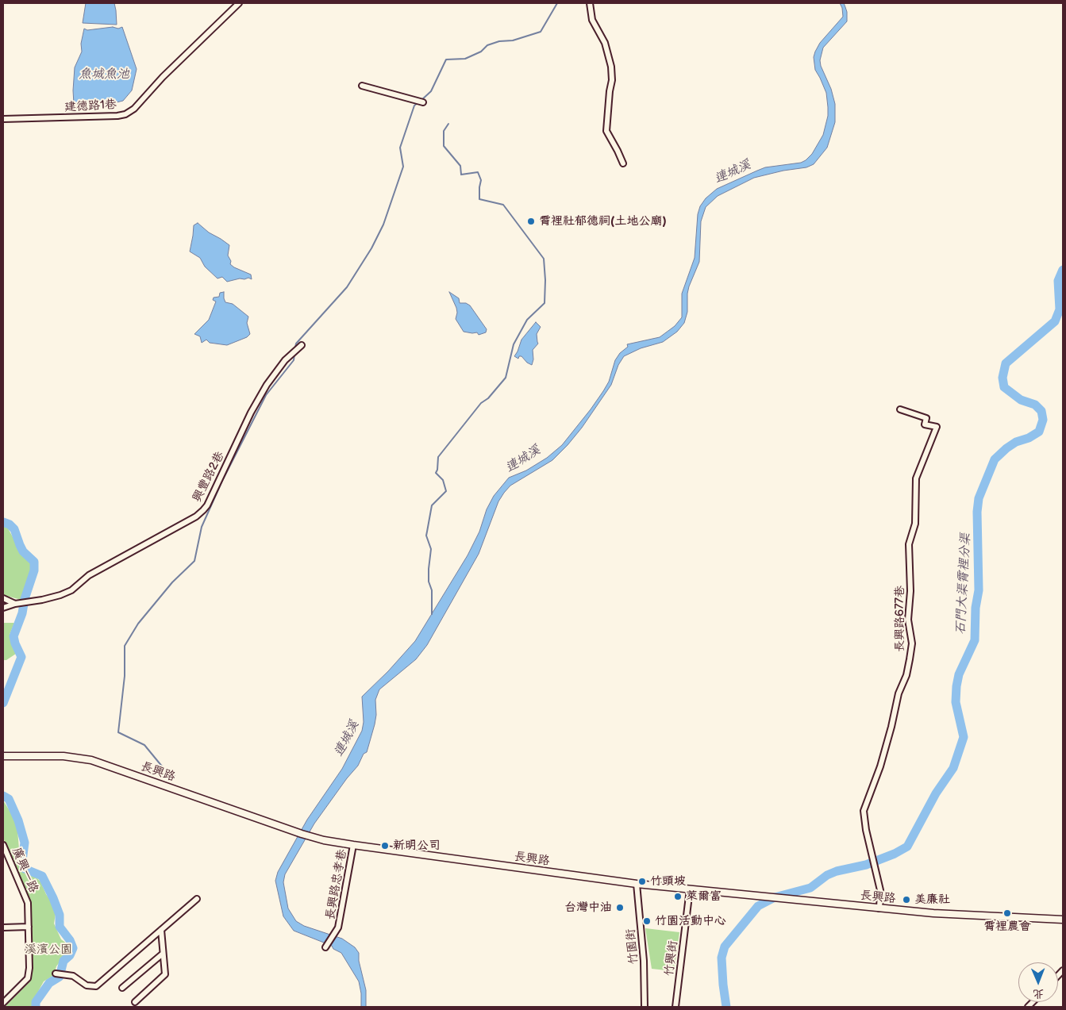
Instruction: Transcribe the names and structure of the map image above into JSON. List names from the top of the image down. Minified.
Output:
{"streets":{"main road":["長興路"],"street":["建德路1巷","興豐路2巷","長興路677巷","廣興一路","長興路忠孝巷","竹園街","竹興街"]},"crossings":[["長興路677巷","長興路"],["長興路","長興路忠孝巷"],["長興路","竹園街"],["長興路","竹興街"]],"water":["魚城魚池","連城溪","石門大渠霄裡分渠"],"parks":["溪濱公園"],"places":["霄裡社郁德祠(土地公廟)","新明公司","竹頭坡","萊爾富","美廉社","台灣中油","霄裡農會","竹園活動中心"],"north":"bottom"}
